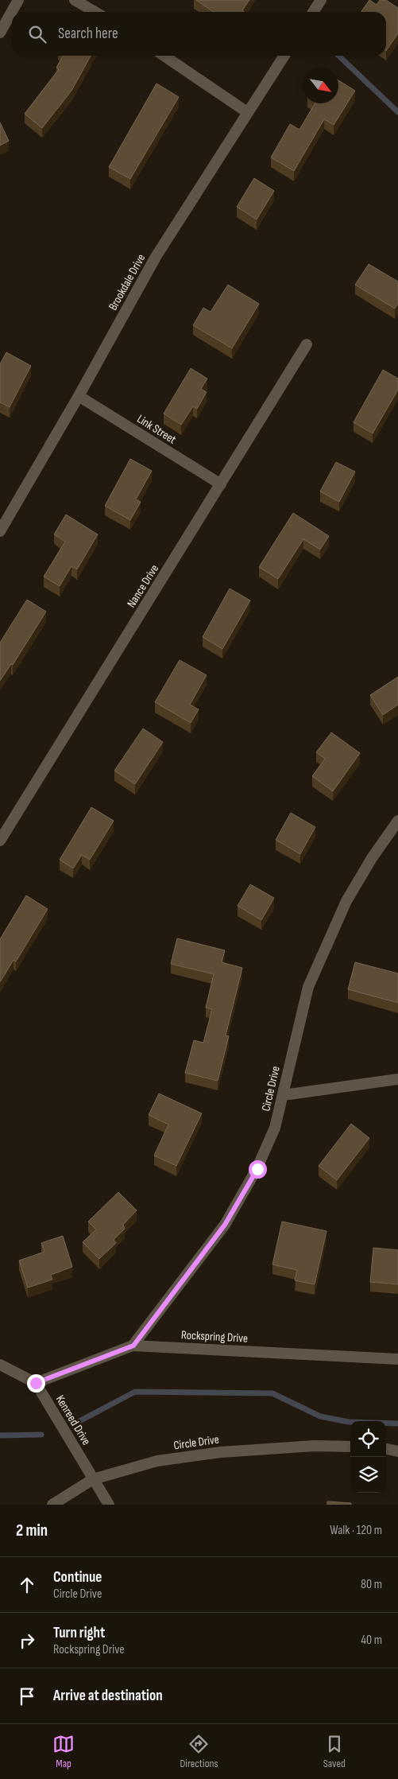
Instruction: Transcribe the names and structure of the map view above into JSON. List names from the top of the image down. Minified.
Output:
{"streets":{"street":["Brookdale Drive","Link Street","Nance Drive","Circle Drive","Rockspring Drive","Kenreed Drive"]},"crossings":[["Brookdale Drive","Link Street"],["Link Street","Nance Drive"],["Circle Drive","Rockspring Drive"],["Circle Drive","Kenreed Drive"],["Rockspring Drive","Kenreed Drive"]],"north":"bottom right","page":{"search":"Search here","heading":["2 min","Walk · 120 m"],"list":[["Continue","Circle Drive","80 m"],["Turn right","Rockspring Drive","40 m"],"Arrive at destination"],"nav":["Map","Directions","Saved"]}}
